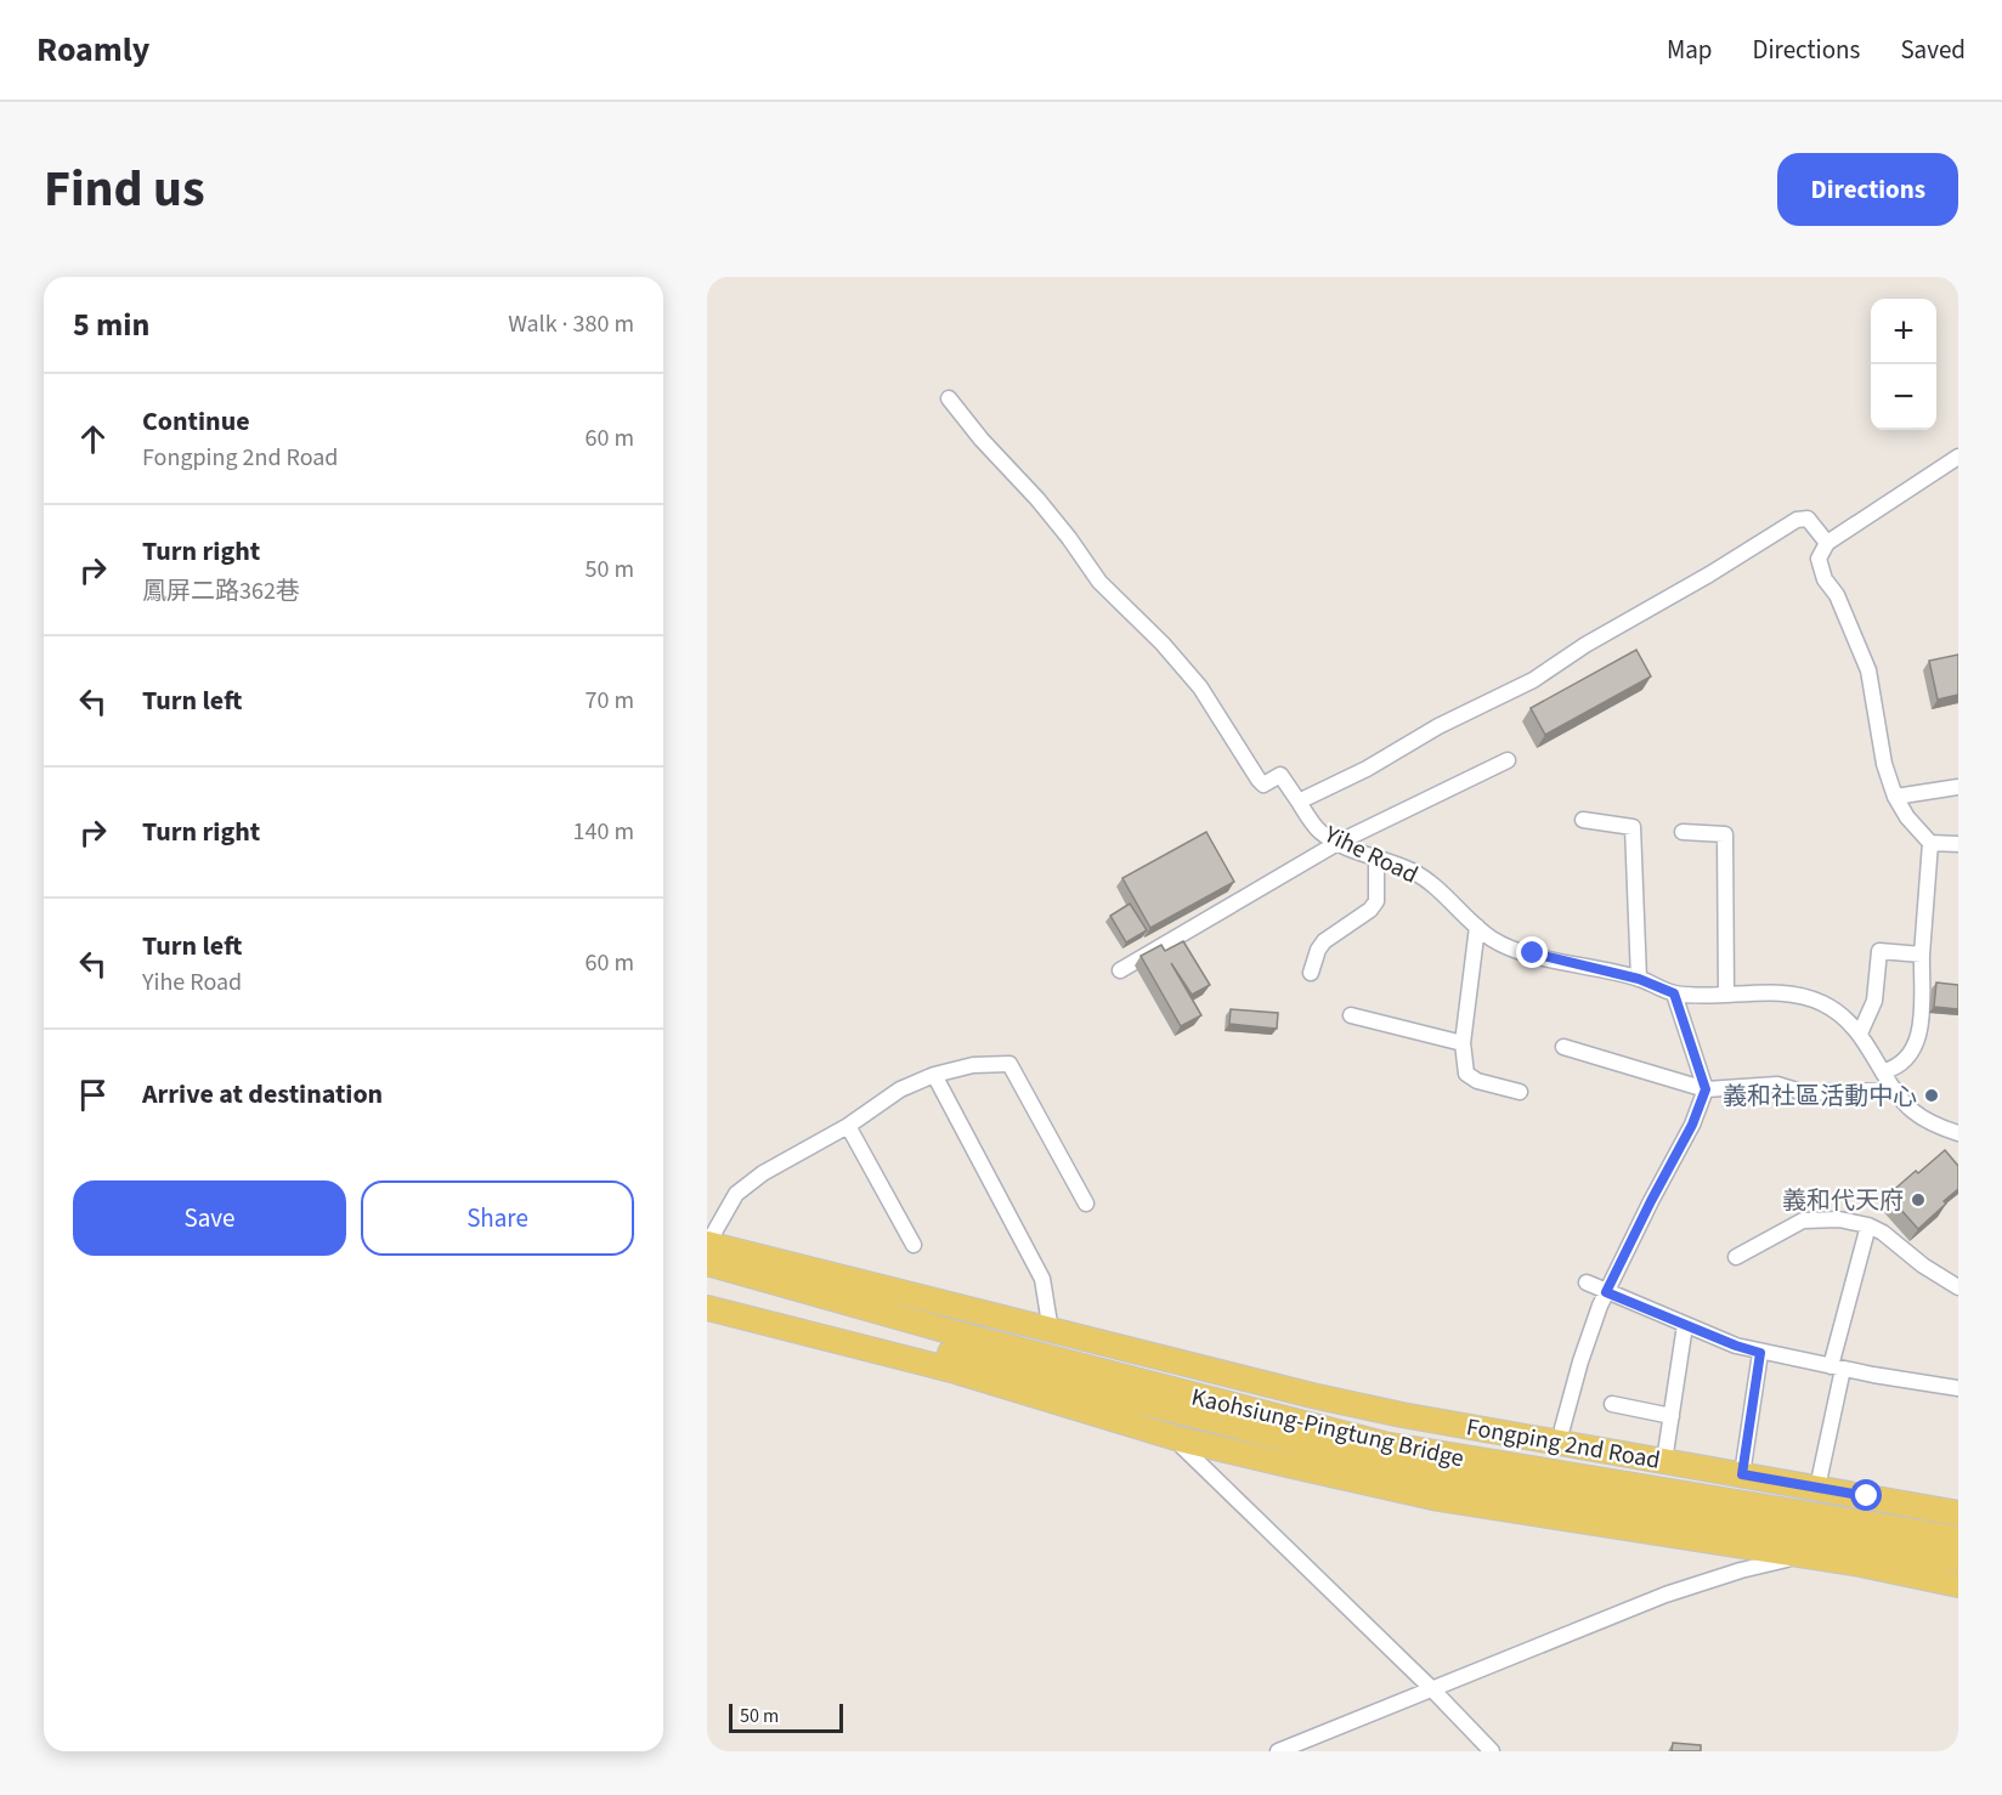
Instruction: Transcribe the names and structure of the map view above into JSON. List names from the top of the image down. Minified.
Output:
{"streets":{"main road":["Kaohsiung-Pingtung Bridge","Fongping 2nd Road"],"street":["Yihe Road"]},"places":["義和社區活動中心","義和代天府"],"scale_bar":"50 m","page":{"header":"Roamly","nav":["Map","Directions","Saved"],"title":"Find us","buttons":["Directions",["Save","Share"]],"heading":["5 min","Walk · 380 m"],"map_buttons":["+","−"],"list":[["Continue","Fongping 2nd Road","60 m"],["Turn right","鳳屏二路362巷","50 m"],["Turn left","70 m"],["Turn right","140 m"],["Turn left","Yihe Road","60 m"],"Arrive at destination"],"scale":"50 m"}}
